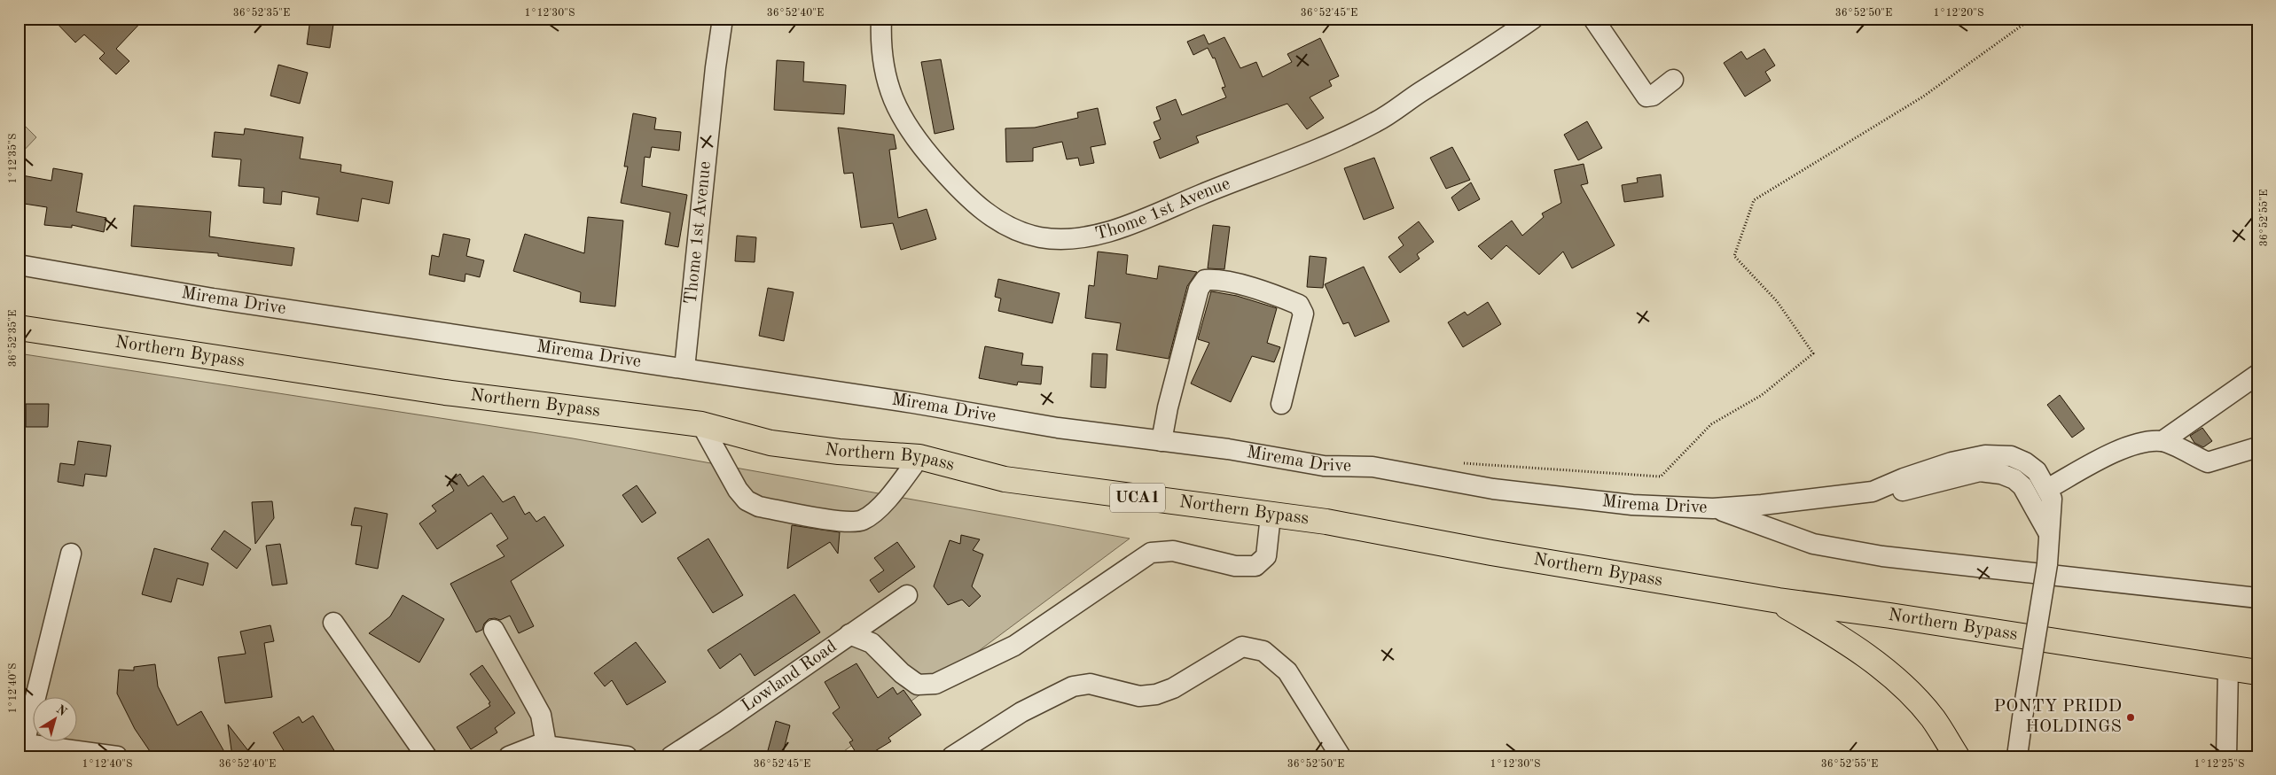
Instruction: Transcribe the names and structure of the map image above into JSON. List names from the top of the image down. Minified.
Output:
{"streets":{"main road":["Northern Bypass","UCA1"],"street":["Thome 1st Avenue","Mirema Drive","Lowland Road"]},"crossings":[["Thome 1st Avenue","Mirema Drive"]],"places":["PONTY PRIDD HOLDINGS"],"north":"top right","coordinates":["36°52'35\"E","1°12'30\"S","36°52'40\"E","36°52'45\"E","36°52'50\"E","1°12'20\"S","1°12'35\"S","36°52'55\"E","1°12'40\"S","1°12'25\"S"]}
